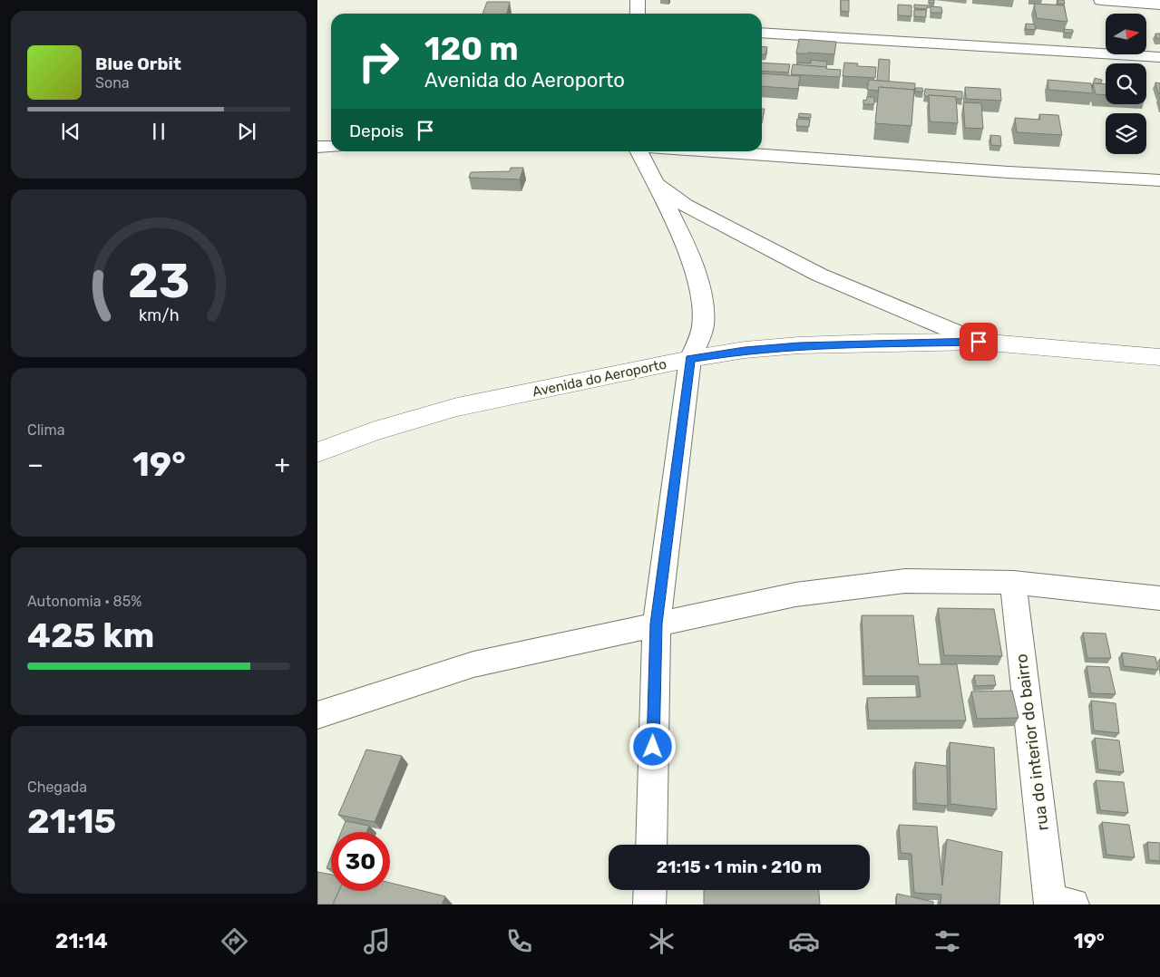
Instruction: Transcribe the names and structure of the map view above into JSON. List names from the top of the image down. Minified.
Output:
{"streets":{"main road":["Avenida do Aeroporto"],"street":["rua do interior do bairro"]},"north":"right","page":{"turn":["120 m","Avenida do Aeroporto"],"song":["Blue Orbit","Sona"],"then":"Depois","tile":["Clima",["Autonomia · 85%","425 km"],["Chegada","21:15"]],"heat":["−","19°","+"],"limit":"30","trip":"21:15 · 1 min · 210 m","tabs":["21:14","19°"],"gauge":["23","km/h"]}}
